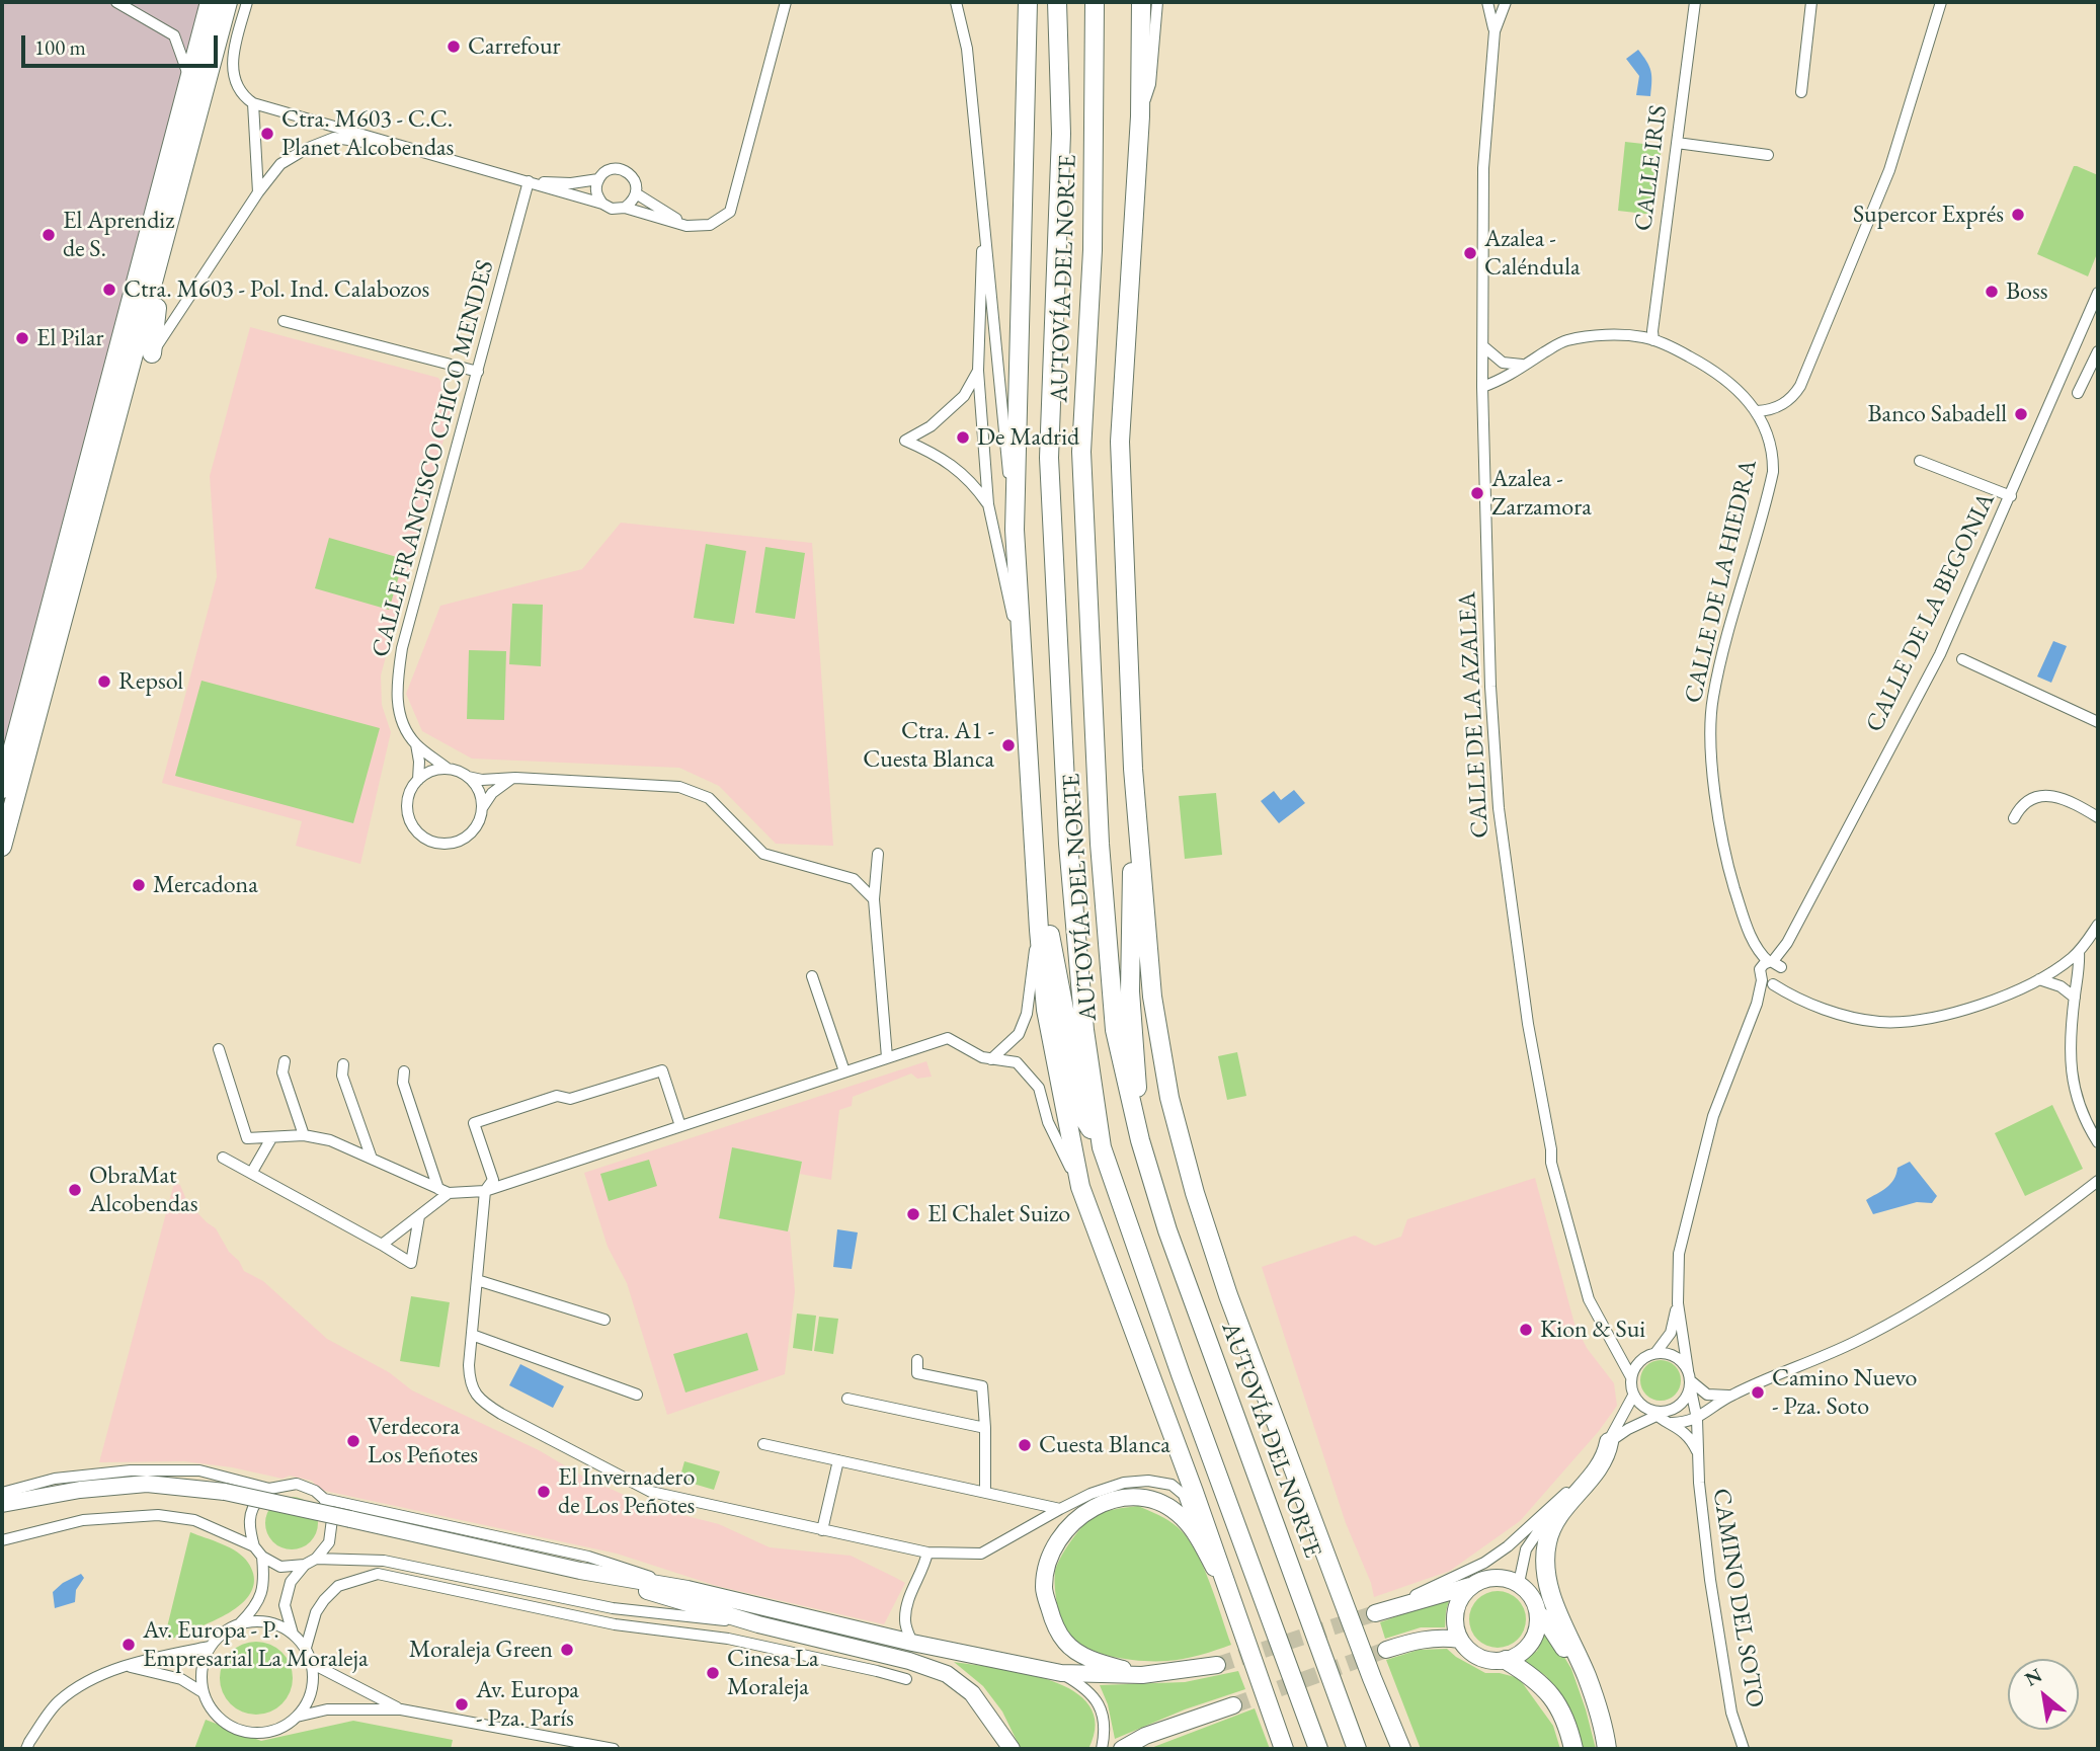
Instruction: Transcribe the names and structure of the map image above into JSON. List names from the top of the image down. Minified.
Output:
{"streets":{"highway":["AUTOVÍA DEL NORTE"],"street":["CALLE IRIS","CALLE FRANCISCO CHICO MENDES","CALLE DE LA HIEDRA","CALLE DE LA BEGONIA","CALLE DE LA AZALEA","CAMINO DEL SOTO"]},"crossings":[["CALLE DE LA HIEDRA","CALLE DE LA BEGONIA"],["CALLE DE LA AZALEA","CAMINO DEL SOTO"]],"places":["Carrefour","Ctra. M603 - C.C. Planet Alcobendas","Supercor Exprés","El Aprendiz de S.","Azalea - Caléndula","Ctra. M603 - Pol. Ind. Calabozos","Boss","El Pilar","Banco Sabadell","De Madrid","Azalea - Zarzamora","Repsol","Ctra. A1 - Cuesta Blanca","Mercadona","ObraMat Alcobendas","El Chalet Suizo","Kion & Sui","Camino Nuevo - Pza. Soto","Verdecora Los Peñotes","Cuesta Blanca","El Invernadero de Los Peñotes","Av. Europa - P. Empresarial La Moraleja","Moraleja Green","Cinesa La Moraleja","Av. Europa - Pza. París"],"scale_bar":"100 m","north":"top left"}
